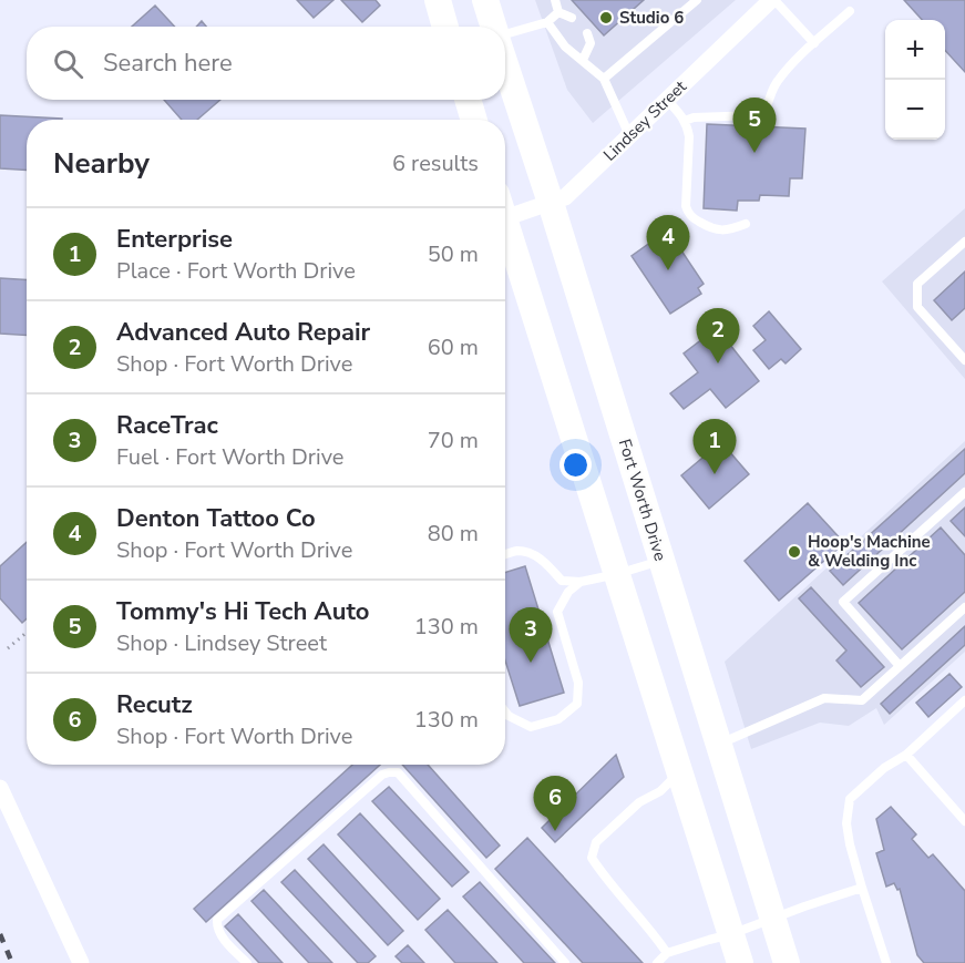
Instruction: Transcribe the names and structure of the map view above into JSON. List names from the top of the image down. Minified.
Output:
{"streets":{"main road":["Fort Worth Drive"],"street":["Lindsey Street"]},"crossings":[["Lindsey Street","Fort Worth Drive"]],"places":["Studio 6","Hoop's Machine & Welding Inc"],"page":{"map_buttons":["+","−"],"search":"Search here","pins":["5","4","2","1","3","6"],"heading":["Nearby","6 results"],"list":[{"mark":"1","name":"Enterprise","note":"Place · Fort Worth Drive","value":"50 m"},{"mark":"2","name":"Advanced Auto Repair","note":"Shop · Fort Worth Drive","value":"60 m"},{"mark":"3","name":"RaceTrac","note":"Fuel · Fort Worth Drive","value":"70 m"},{"mark":"4","name":"Denton Tattoo Co","note":"Shop · Fort Worth Drive","value":"80 m"},{"mark":"5","name":"Tommy's Hi Tech Auto","note":"Shop · Lindsey Street","value":"130 m"},{"mark":"6","name":"Recutz","note":"Shop · Fort Worth Drive","value":"130 m"}]}}
